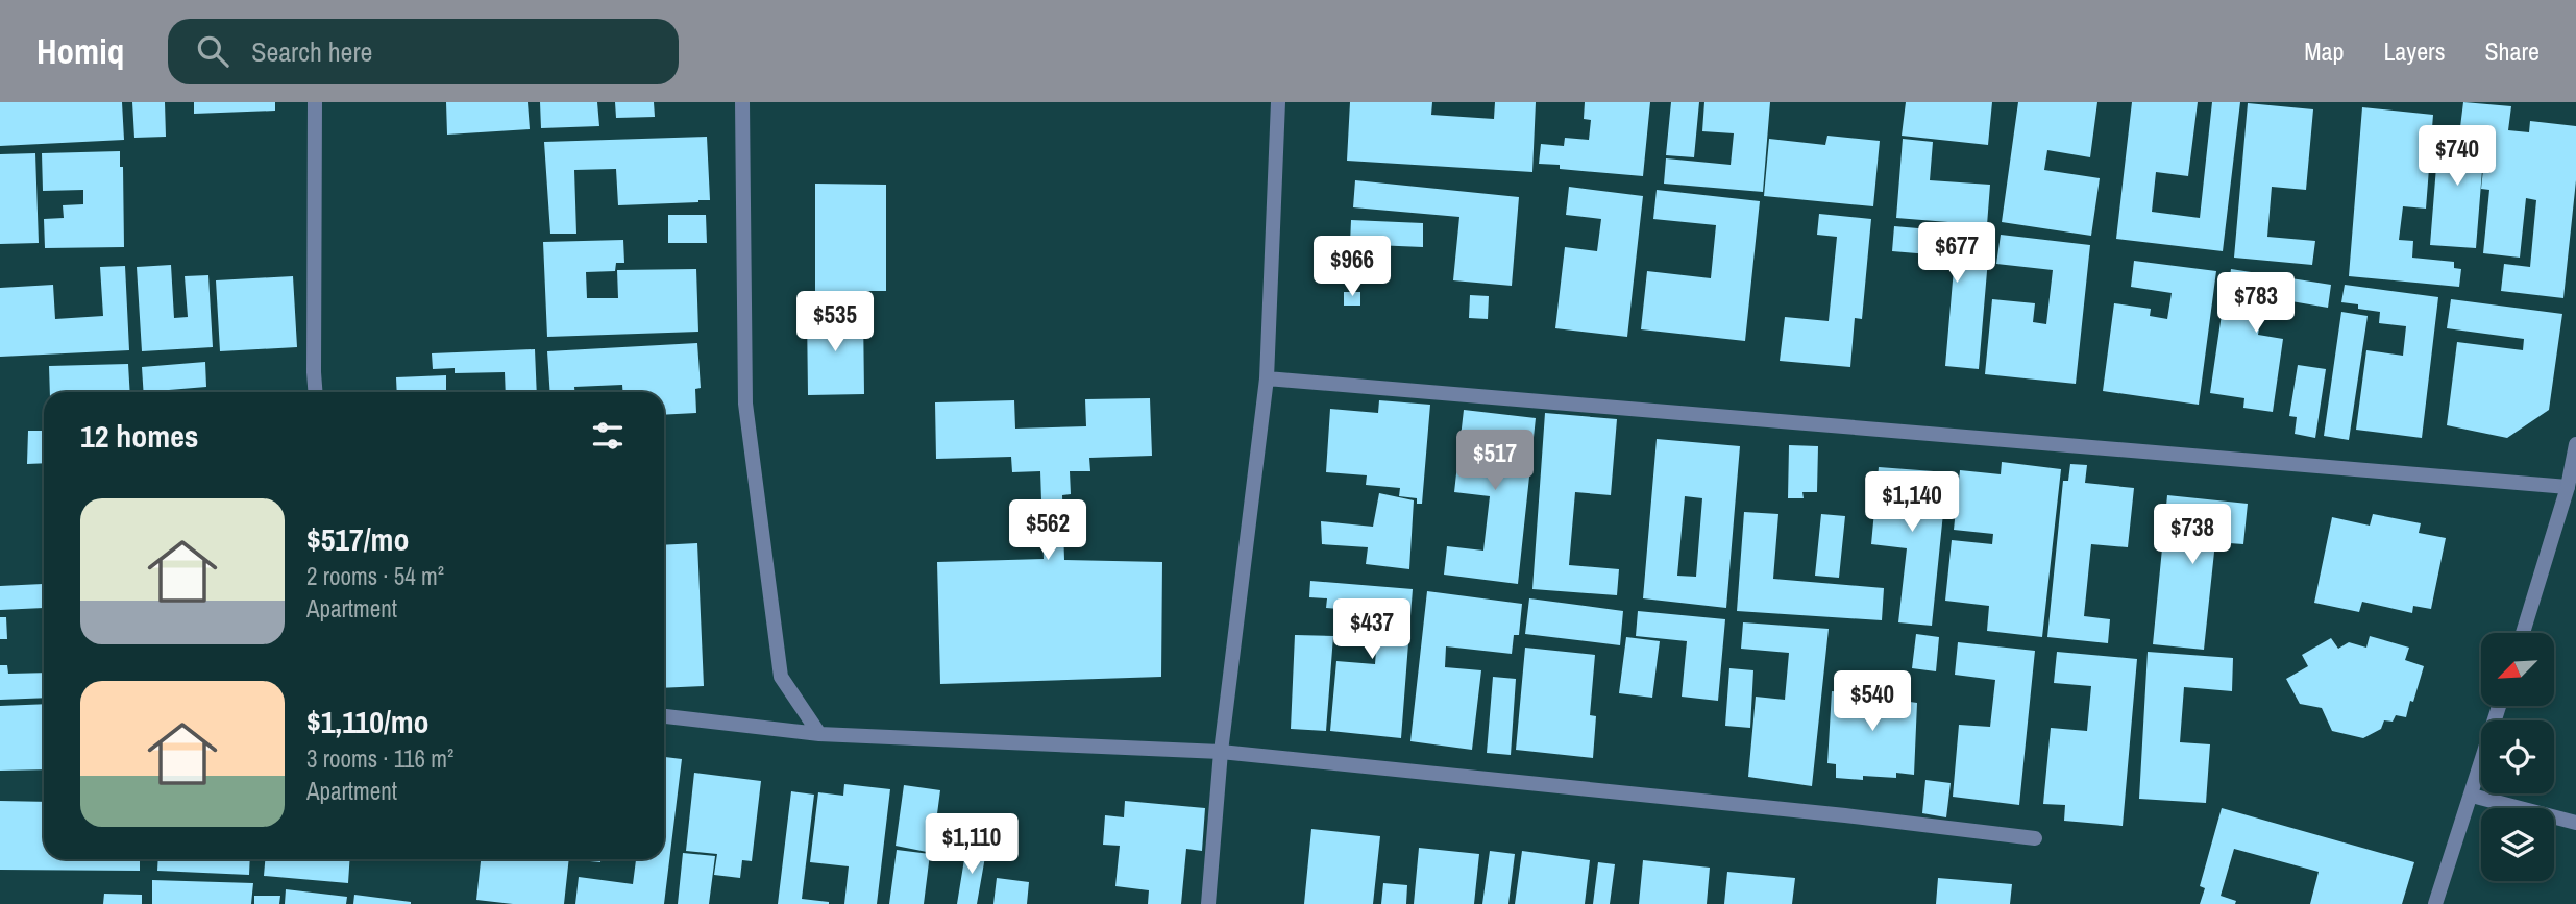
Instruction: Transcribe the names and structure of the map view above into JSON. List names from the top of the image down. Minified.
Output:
{"north":"bottom left","page":{"header":"Homiq","search":"Search here","nav":["Map","Layers","Share"],"price":["$740","$677","$966","$783","$535","$517","$1,140","$562","$738","$437","$540","$1,110"],"heading":"12 homes","list":[{"name":"$517/mo","note":"2 rooms · 54 m² · Apartment"},{"name":"$1,110/mo","note":"3 rooms · 116 m² · Apartment"}]}}
